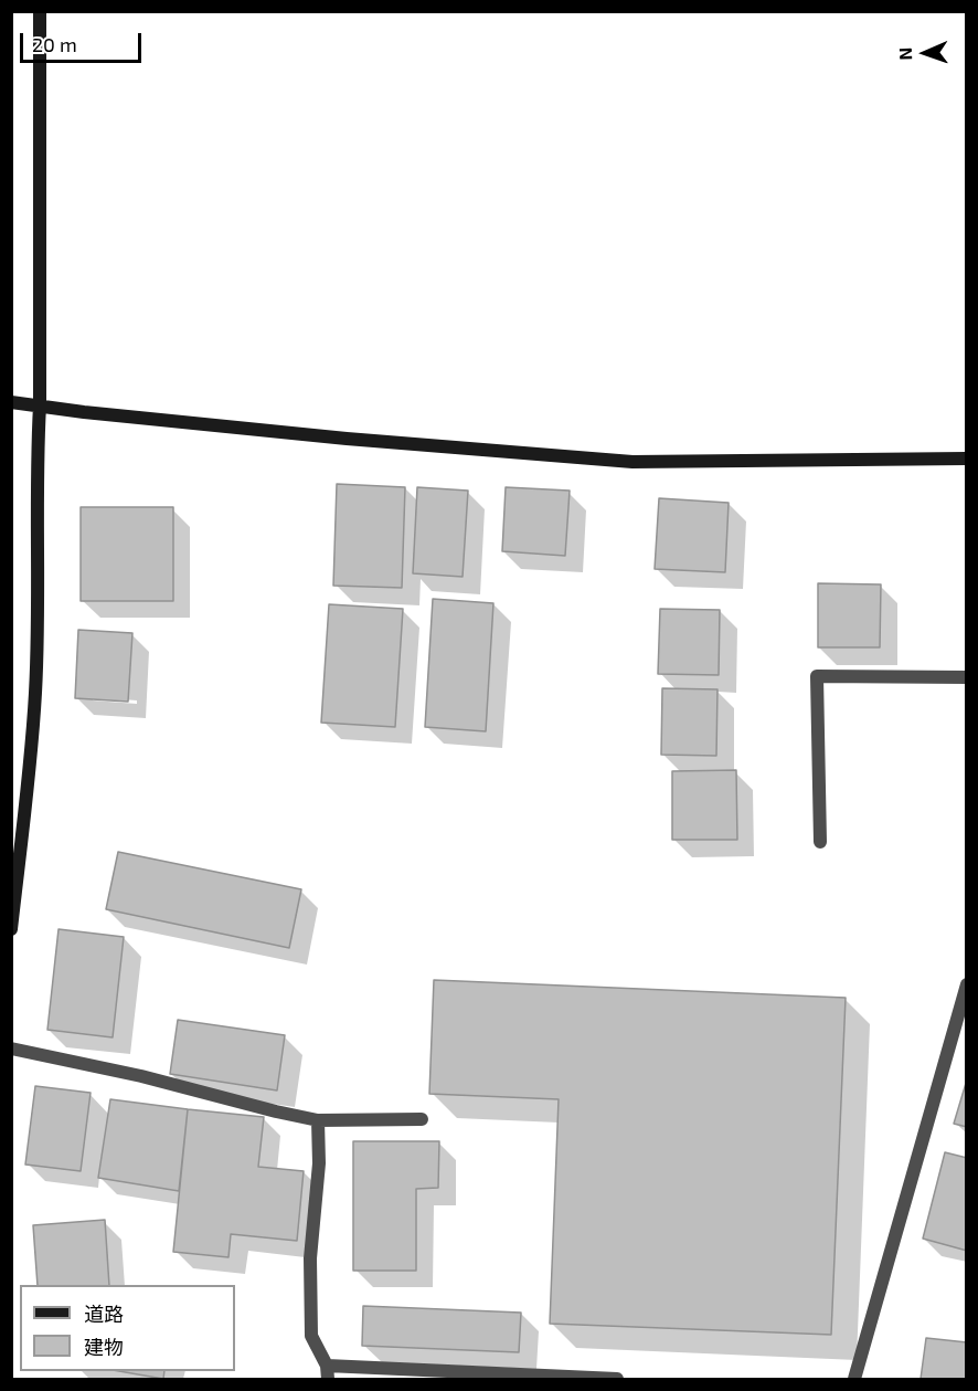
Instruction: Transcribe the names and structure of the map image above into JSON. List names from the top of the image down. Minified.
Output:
{"legend":["道路","建物"],"scale_bar":"20 m","north":"left"}
